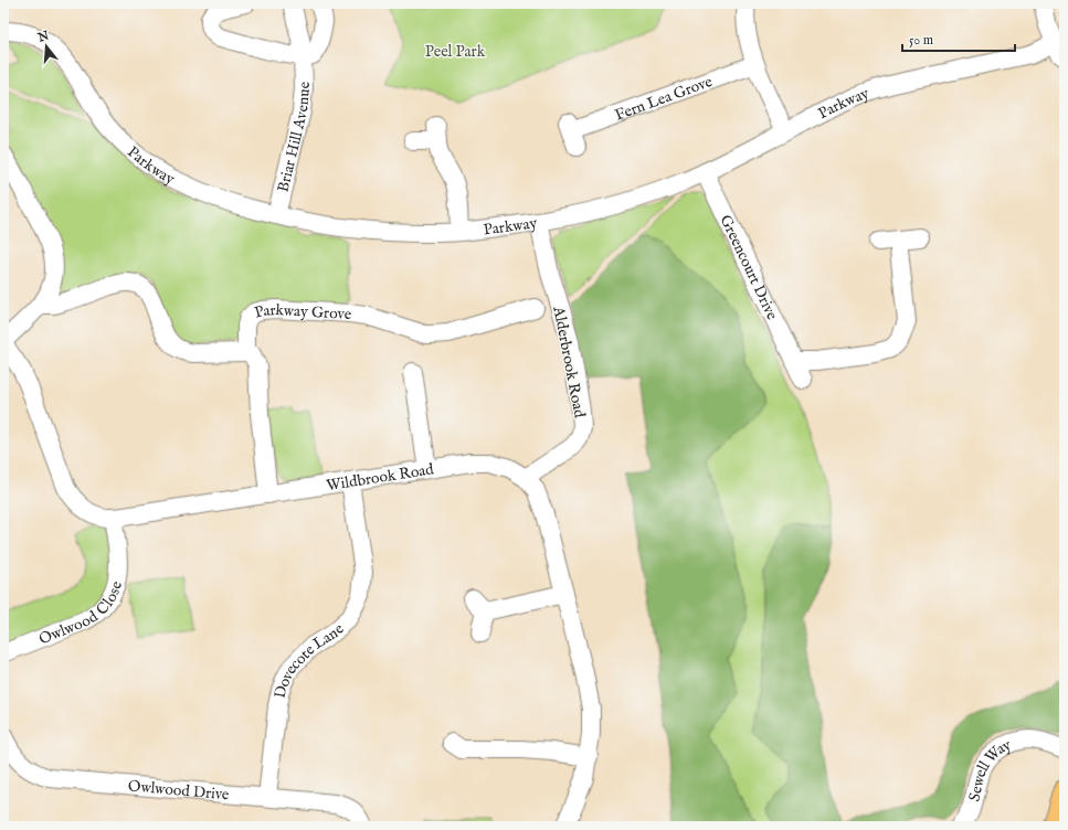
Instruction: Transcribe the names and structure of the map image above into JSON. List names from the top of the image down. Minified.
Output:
{"streets":{"street":["Fern Lea Grove","Parkway","Briar Hill Avenue","Greencourt Drive","Parkway Grove","Alderbrook Road","Wildbrook Road","Owlwood Close","Dovecote Lane","Sewell Way","Owlwood Drive"]},"crossings":[["Parkway","Briar Hill Avenue"],["Parkway","Greencourt Drive"],["Parkway","Alderbrook Road"],["Alderbrook Road","Wildbrook Road"],["Wildbrook Road","Owlwood Close"],["Wildbrook Road","Dovecote Lane"],["Dovecote Lane","Owlwood Drive"]],"parks":["Peel Park"],"scale_bar":"50 m","north":"top"}
